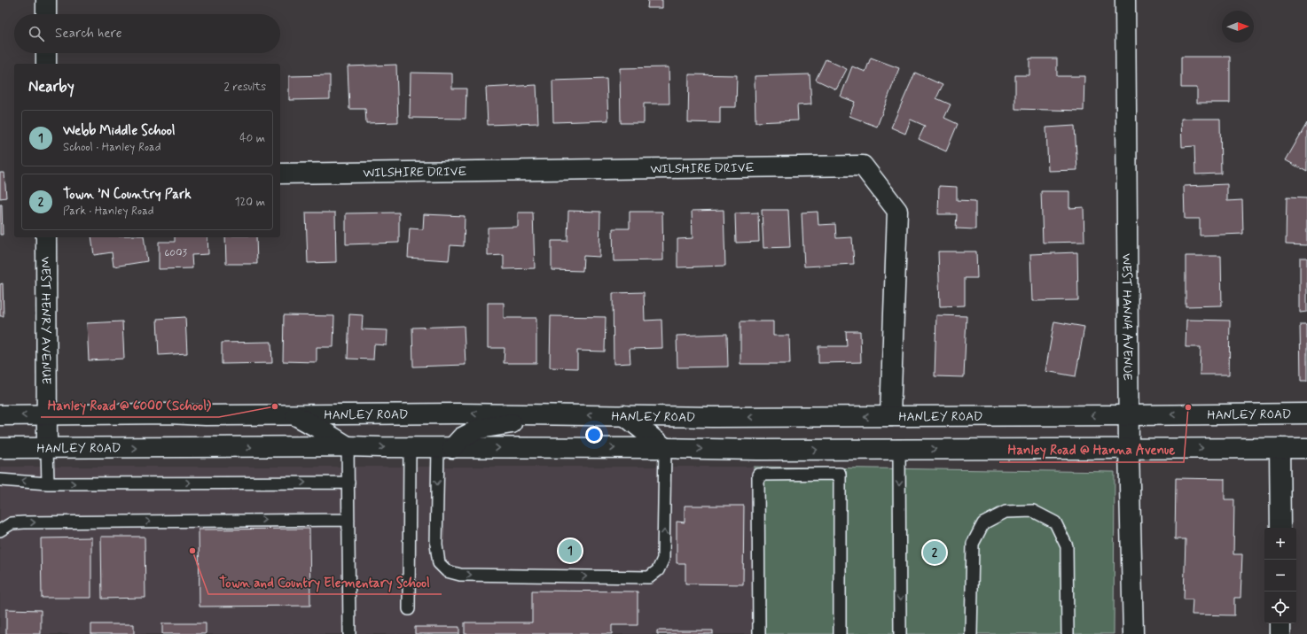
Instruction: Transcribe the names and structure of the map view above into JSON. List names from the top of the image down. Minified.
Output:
{"streets":{"main road":["WILSHIRE DRIVE","WEST HANNA AVENUE","WEST HENRY AVENUE","HANLEY ROAD"]},"crossings":[["WILSHIRE DRIVE","HANLEY ROAD"],["WEST HANNA AVENUE","HANLEY ROAD"],["WEST HENRY AVENUE","HANLEY ROAD"]],"places":["Hanley Road @ 6000 (School)","Hanley Road @ Hanna Avenue","Town and Country Elementary School"],"house_numbers":["6003"],"north":"right","page":{"search":"Search here","heading":["Nearby","2 results"],"list":[{"mark":"1","name":"Webb Middle School","note":"School · Hanley Road","value":"40 m"},{"mark":"2","name":"Town ’N Country Park","note":"Park · Hanley Road","value":"120 m"}],"map_buttons":["+","−"],"pins":["1","2"]}}
